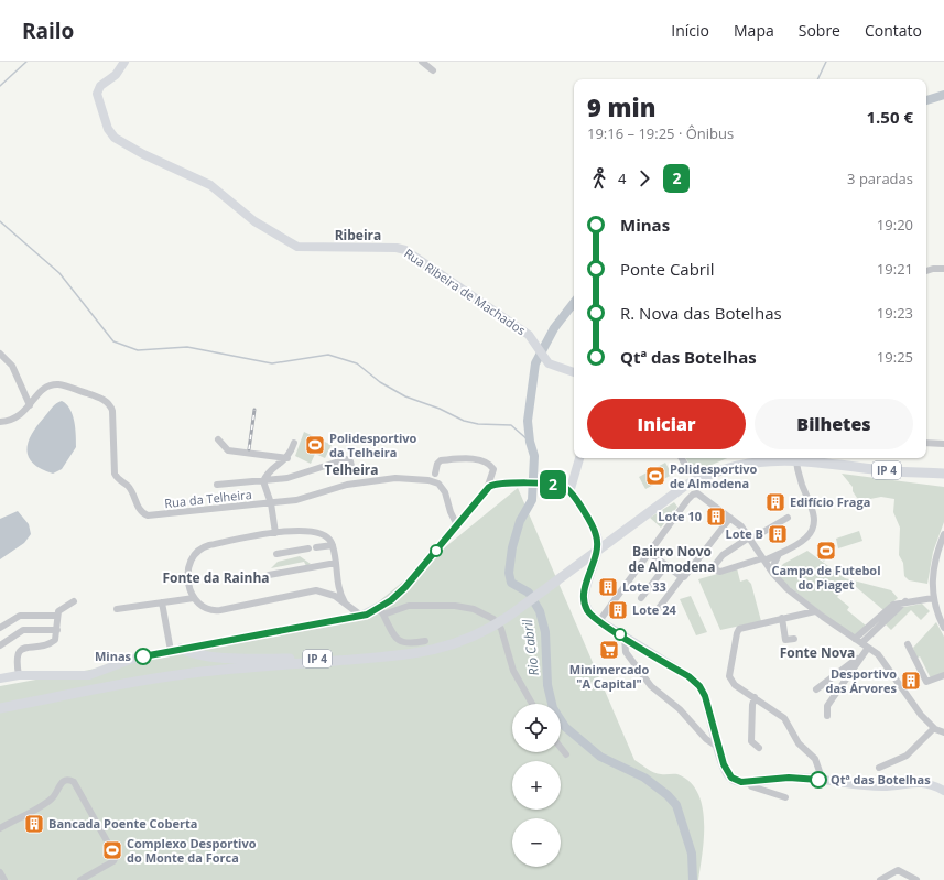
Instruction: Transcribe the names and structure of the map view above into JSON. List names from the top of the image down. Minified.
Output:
{"streets":{"highway":["IP 4"],"main road":["Rua Ribeira de Machados"],"street":["Rua da Telheira"]},"districts":["Ribeira","Telheira","Bairro Novo de Almodena","Fonte da Rainha","Fonte Nova"],"water":["Rio Cabril"],"places":{"sports":["Polidesportivo da Telheira","Polidesportivo de Almodena","Campo de Futebol do Piaget","Complexo Desportivo do Monte da Forca"],"building":["Edifício Fraga","Lote 10","Lote B","Lote 33","Lote 24","Desportivo das Árvores","Bancada Poente Coberta"],"supermarket":["Minimercado \"A Capital\""],"other":["Minas","Qtª das Botelhas"]},"lines":["bus line 2"],"page":{"header":"Railo","nav":["Início","Mapa","Sobre","Contato"],"on_map":"2","heading":["9 min","19:16 – 19:25 · Ônibus","1.50 €"],"legs":["4","2","3 paradas"],"list":[{"name":"Minas","value":"19:20"},{"name":"Ponte Cabril","value":"19:21"},{"name":"R. Nova das Botelhas","value":"19:23"},{"name":"Qtª das Botelhas","value":"19:25"}],"buttons":["Iniciar","Bilhetes"],"map_buttons":["+","−"]}}
